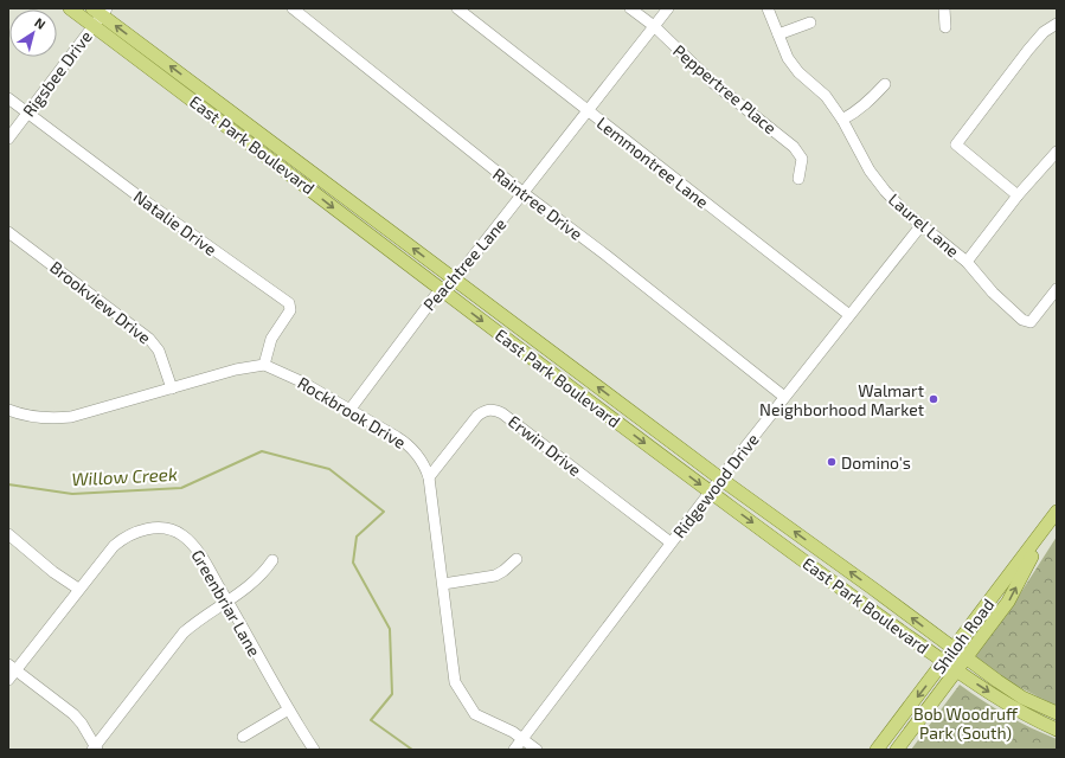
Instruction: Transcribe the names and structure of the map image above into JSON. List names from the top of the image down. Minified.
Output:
{"streets":{"main road":["East Park Boulevard","Shiloh Road"],"street":["Rigsbee Drive","Peppertree Place","Lemmontree Lane","Raintree Drive","Natalie Drive","Laurel Lane","Peachtree Lane","Brookview Drive","Rockbrook Drive","Erwin Drive","Ridgewood Drive","Greenbriar Lane"]},"crossings":[["Rigsbee Drive","East Park Boulevard"],["Rigsbee Drive","Natalie Drive"],["Peppertree Place","Peachtree Lane"],["East Park Boulevard","Peachtree Lane"],["East Park Boulevard","Ridgewood Drive"],["East Park Boulevard","Shiloh Road"],["Lemmontree Lane","Peachtree Lane"],["Lemmontree Lane","Ridgewood Drive"],["Raintree Drive","Peachtree Lane"],["Raintree Drive","Ridgewood Drive"],["Natalie Drive","Rockbrook Drive"],["Laurel Lane","Ridgewood Drive"],["Peachtree Lane","Rockbrook Drive"],["Rockbrook Drive","Erwin Drive"],["Rockbrook Drive","Ridgewood Drive"],["Erwin Drive","Ridgewood Drive"]],"water":["Willow Creek"],"parks":["Bob Woodruff Park (South)"],"places":["Walmart Neighborhood Market","Domino's"],"north":"top right"}
